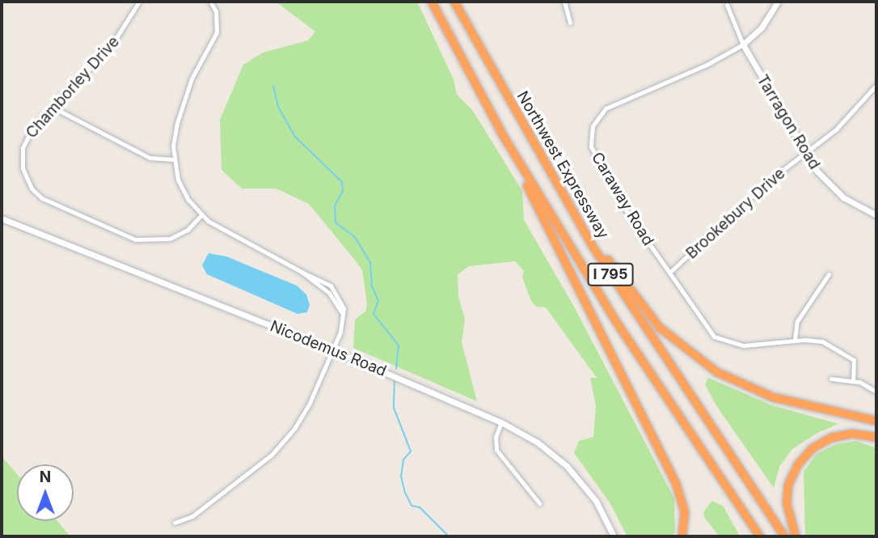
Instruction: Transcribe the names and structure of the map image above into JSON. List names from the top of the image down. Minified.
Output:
{"streets":{"highway":["Northwest Expressway","I 795"],"street":["Chamborley Drive","Tarragon Road","Caraway Road","Brookebury Drive","Nicodemus Road"]},"crossings":[["Tarragon Road","Caraway Road"],["Tarragon Road","Brookebury Drive"],["Caraway Road","Brookebury Drive"]],"north":"top"}
